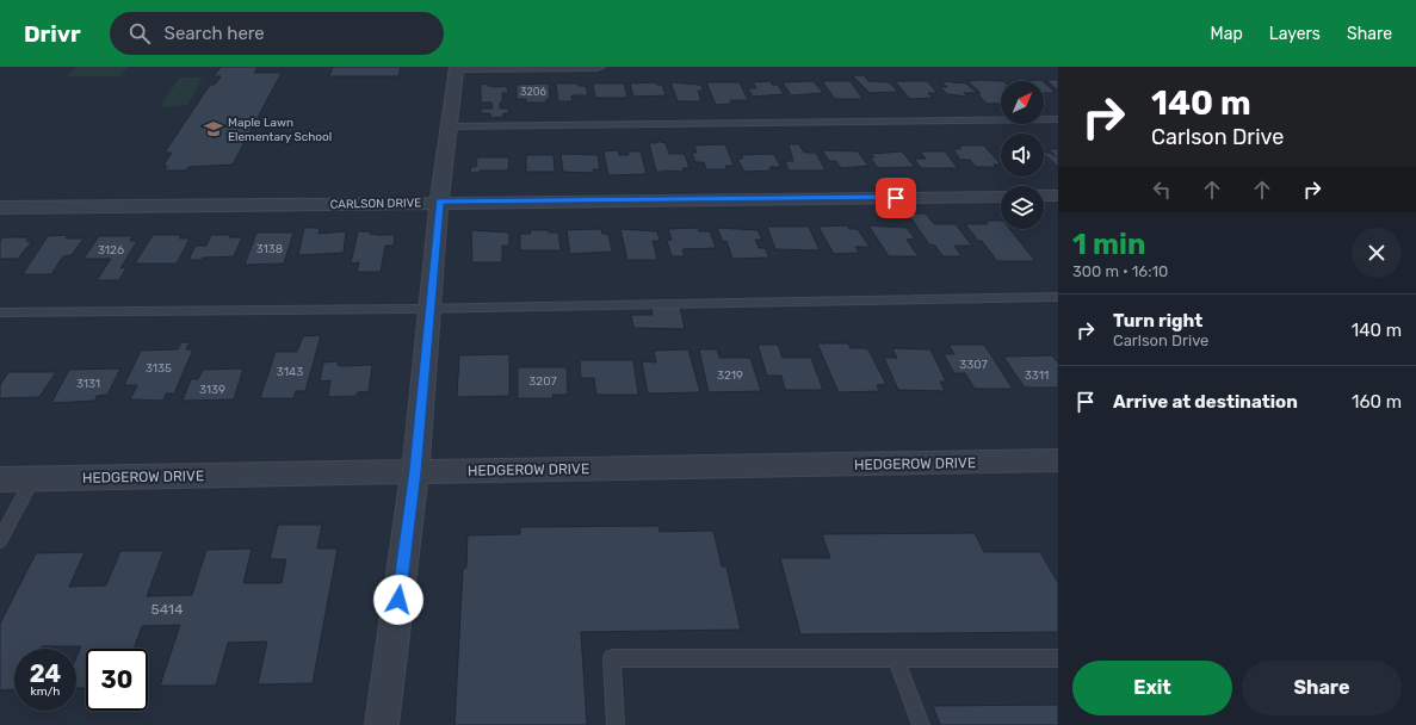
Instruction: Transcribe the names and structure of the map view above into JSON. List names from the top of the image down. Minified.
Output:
{"streets":{"street":["CARLSON DRIVE","HEDGEROW DRIVE"]},"places":{"school or university":["Maple Lawn Elementary School"]},"house_numbers":["3206","3138","3126","3307","3135","3143","3219","3311","3207","3131","3139","5414"],"north":"top right","page":{"header":"Drivr","search":"Search here","nav":["Map","Layers","Share"],"turn":["140 m","Carlson Drive"],"heading":["1 min","300 m · 16:10"],"list":[{"name":"Turn right","note":"Carlson Drive","value":"140 m"},{"name":"Arrive at destination","value":"160 m"}],"speed":"24 km/h","limit":"30","buttons":["Exit","Share"]}}
